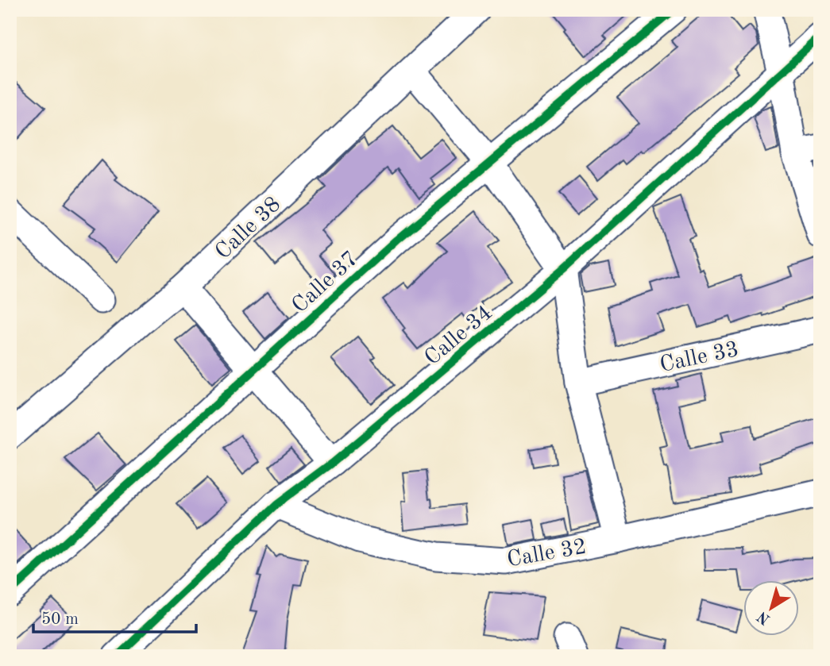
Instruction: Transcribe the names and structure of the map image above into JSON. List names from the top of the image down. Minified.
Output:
{"streets":{"street":["Calle 38","Calle 37","Calle 34","Calle 33","Calle 32"]},"crossings":[["Calle 34","Calle 32"]],"scale_bar":"50 m","north":"bottom left"}
